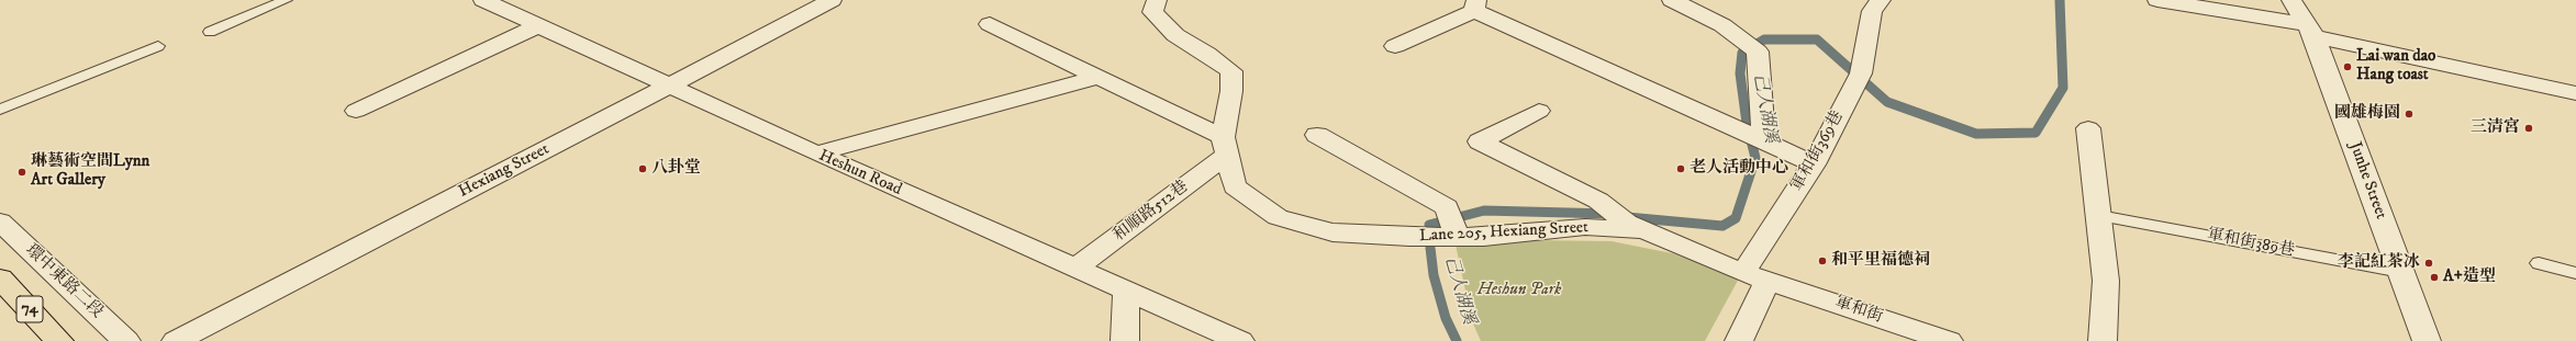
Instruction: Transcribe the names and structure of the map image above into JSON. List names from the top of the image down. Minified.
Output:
{"streets":{"highway":["74"],"street":["軍和街369巷","Hexiang Street","Heshun Road","Junhe Street","和順路512巷","Lane 205, Hexiang Street","環中東路二段","軍和街"],"lane":["軍和街389巷"]},"crossings":[["軍和街369巷","Lane 205, Hexiang Street"],["軍和街369巷","軍和街"],["Hexiang Street","Heshun Road"],["Heshun Road","和順路512巷"],["Junhe Street","軍和街389巷"],["和順路512巷","Lane 205, Hexiang Street"],["Lane 205, Hexiang Street","軍和街"]],"water":["己人湖溪"],"parks":["Heshun Park"],"places":["Lai wan dao Hang toast","國雄梅園","三清宮","八卦堂","老人活動中心","琳藝術空間Lynn Art Gallery","和平里福德祠","李記紅茶冰","A+造型"]}
